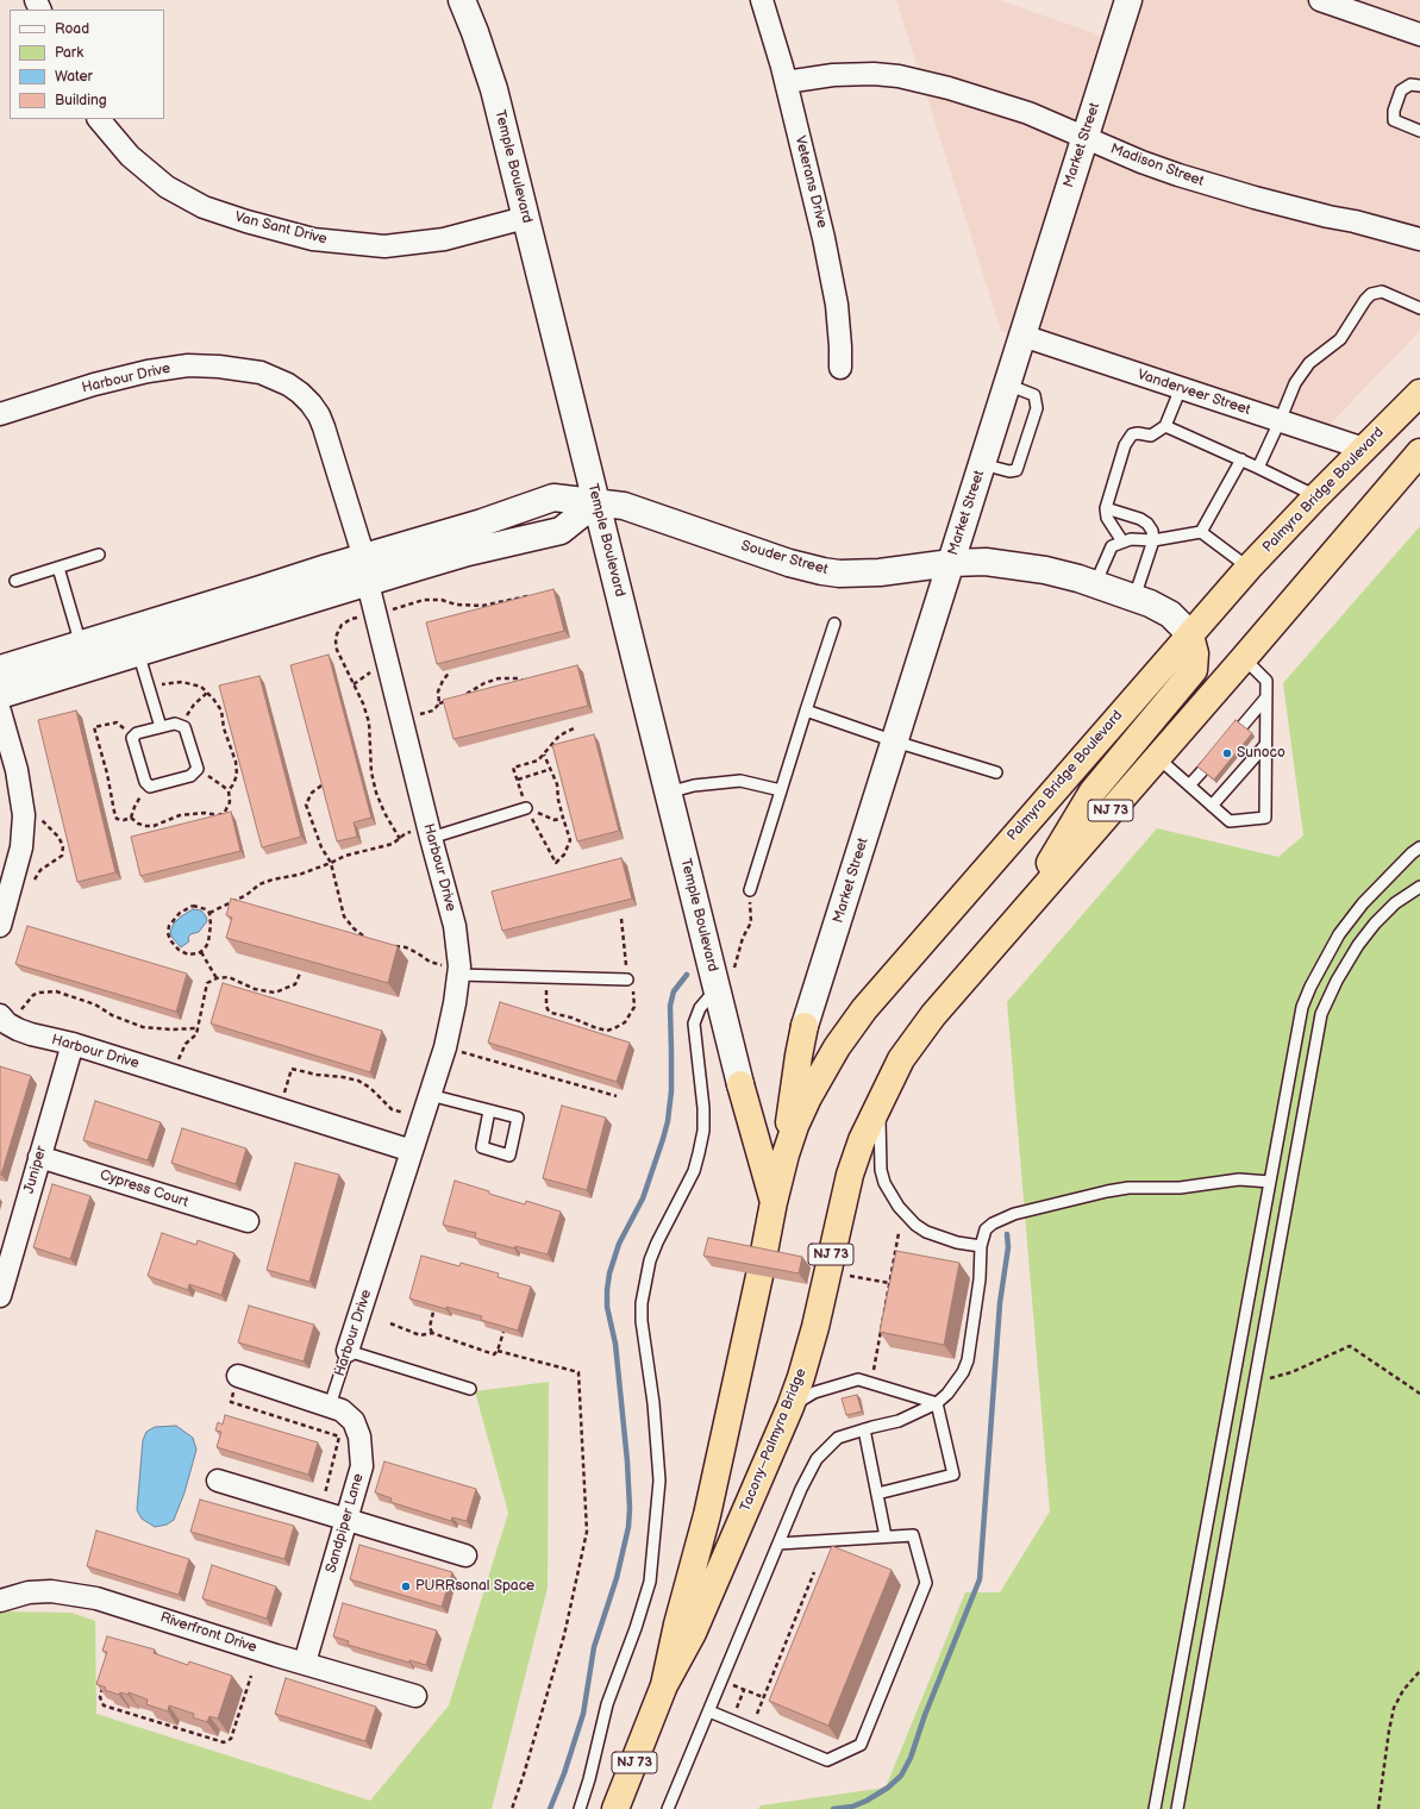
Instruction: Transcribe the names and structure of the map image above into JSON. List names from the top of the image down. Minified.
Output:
{"streets":{"highway":["Palmyra Bridge Boulevard","NJ 73","Tacony–Palmyra Bridge"],"street":["Market Street","Madison Street","Temple Boulevard","Veterans Drive","Van Sant Drive","Harbour Drive","Vanderveer Street","Souder Street","Juniper","Cypress Court","Sandpiper Lane","Riverfront Drive"]},"crossings":[["Market Street","Madison Street"],["Market Street","Vanderveer Street"],["Market Street","Souder Street"],["Madison Street","Veterans Drive"],["Temple Boulevard","Van Sant Drive"],["Temple Boulevard","Souder Street"],["Harbour Drive","Juniper"],["Harbour Drive","Sandpiper Lane"],["Vanderveer Street","Palmyra Bridge Boulevard"],["Palmyra Bridge Boulevard","Souder Street"],["Palmyra Bridge Boulevard","Tacony–Palmyra Bridge"],["NJ 73","Tacony–Palmyra Bridge"],["Juniper","Cypress Court"],["Sandpiper Lane","Riverfront Drive"]],"places":["Sunoco","PURRsonal Space"],"legend":["Road","Park","Water","Building"]}
